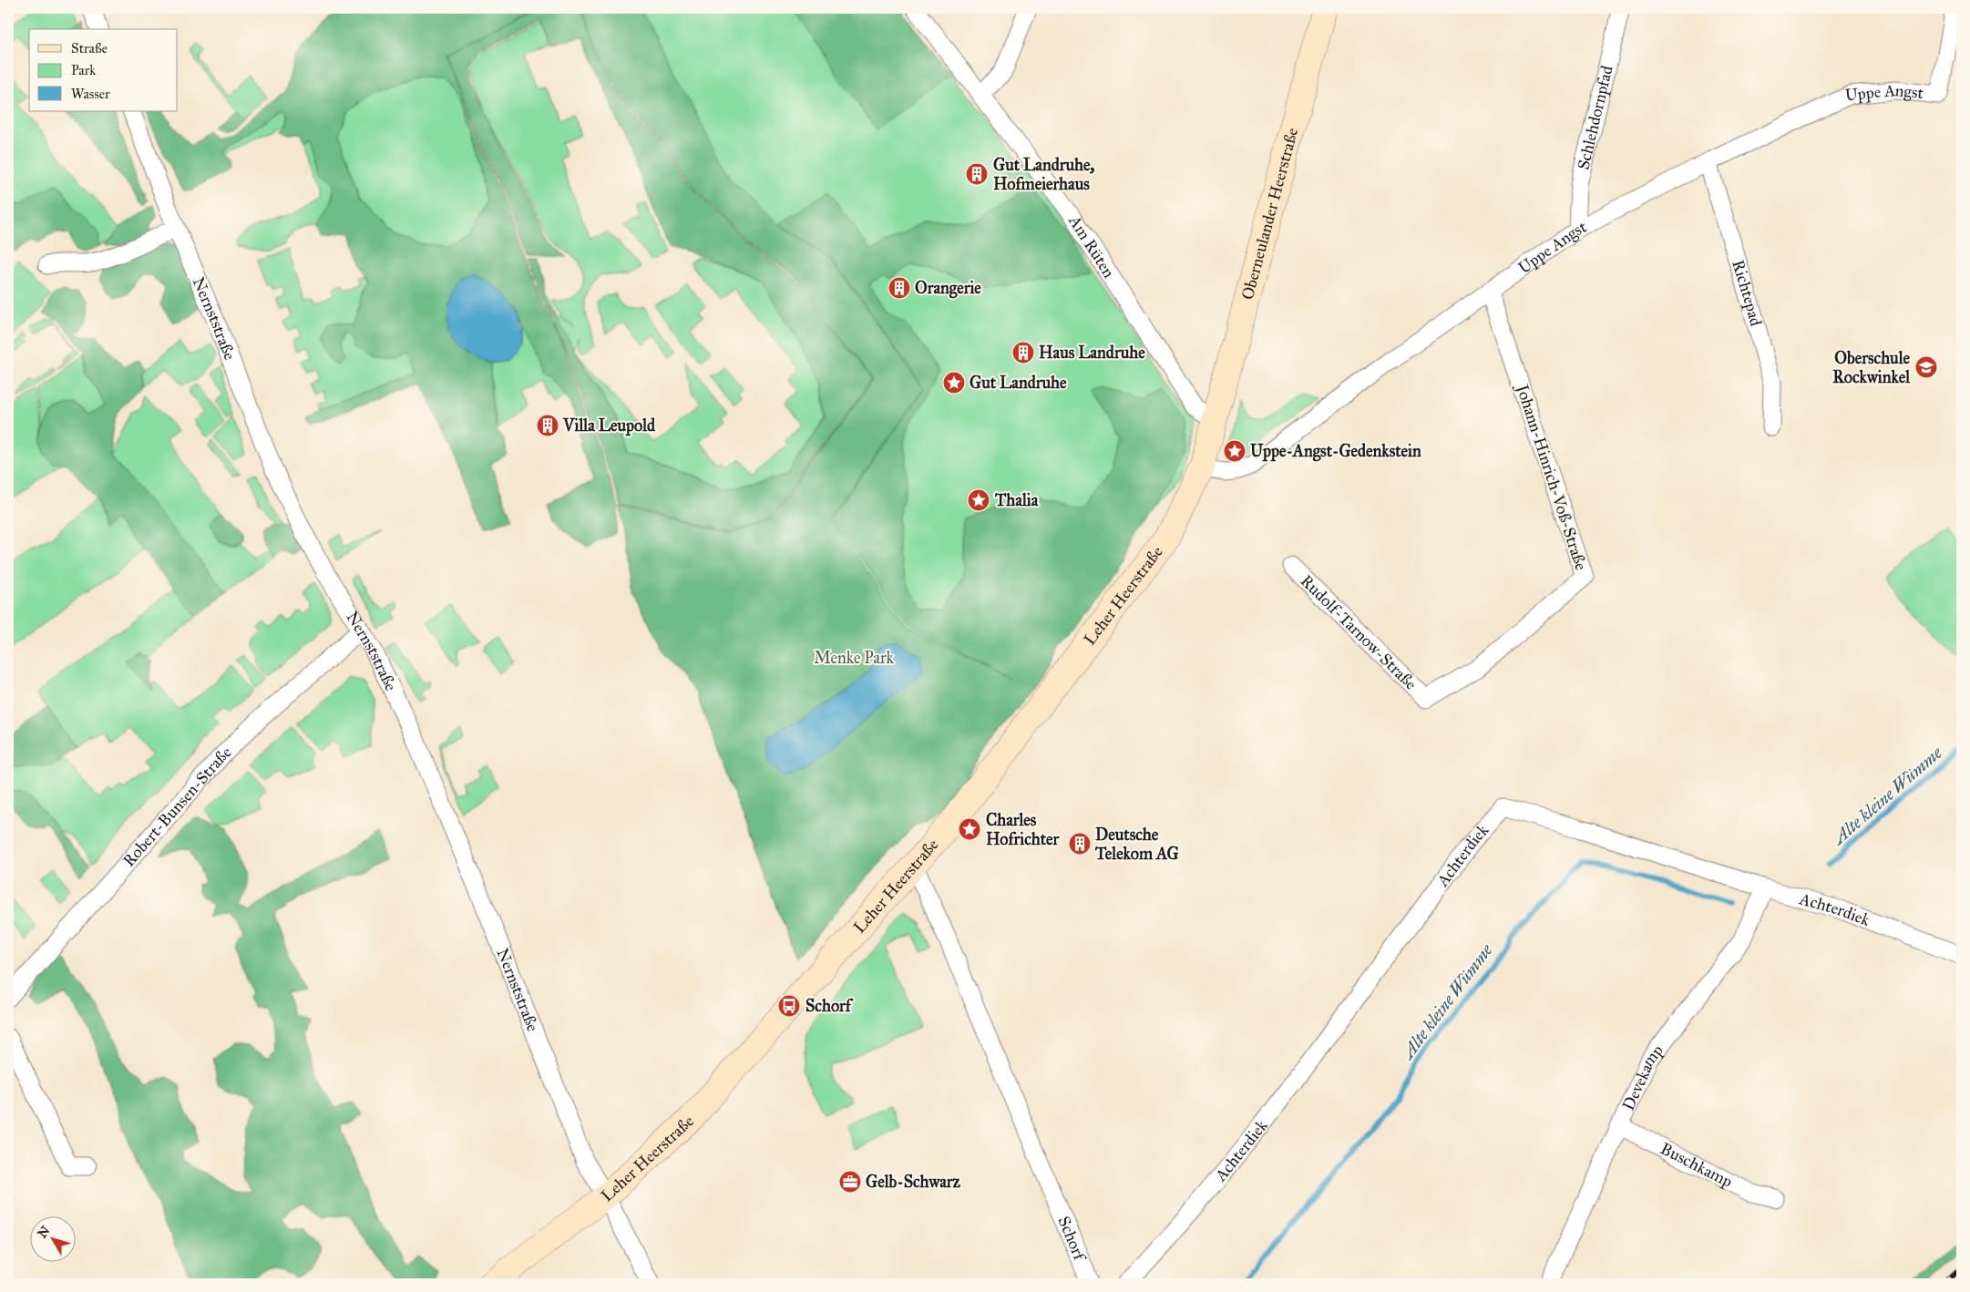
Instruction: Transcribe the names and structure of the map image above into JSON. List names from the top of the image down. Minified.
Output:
{"streets":{"main road":["Oberneulander Heerstraße","Leher Heerstraße"],"street":["Uppe Angst","Schlehdornpfad","Am Rüten","Richtepad","Nernststraße","Johann-Hinrich-Voß-Straße","Rudolf-Tarnow-Straße","Robert-Bunsen-Straße","Achterdiek","Devekamp","Buschkamp","Schorf"]},"crossings":[["Uppe Angst","Schlehdornpfad"],["Uppe Angst","Richtepad"],["Uppe Angst","Johann-Hinrich-Voß-Straße"],["Uppe Angst","Leher Heerstraße"],["Oberneulander Heerstraße","Am Rüten"],["Oberneulander Heerstraße","Leher Heerstraße"],["Am Rüten","Leher Heerstraße"],["Nernststraße","Leher Heerstraße"],["Nernststraße","Robert-Bunsen-Straße"],["Johann-Hinrich-Voß-Straße","Rudolf-Tarnow-Straße"],["Leher Heerstraße","Schorf"],["Achterdiek","Devekamp"],["Devekamp","Buschkamp"]],"water":["Alte kleine Wümme"],"parks":["Menke Park"],"places":{"building":["Gut Landruhe, Hofmeierhaus","Orangerie","Haus Landruhe","Villa Leupold","Deutsche Telekom AG"],"school or university":["Oberschule Rockwinkel"],"place":["Gut Landruhe","Uppe-Angst-Gedenkstein","Thalia","Charles Hofrichter"],"bus stop":["Schorf"],"office":["Gelb-Schwarz"]},"legend":["Straße","Park","Wasser"],"north":"top left"}
